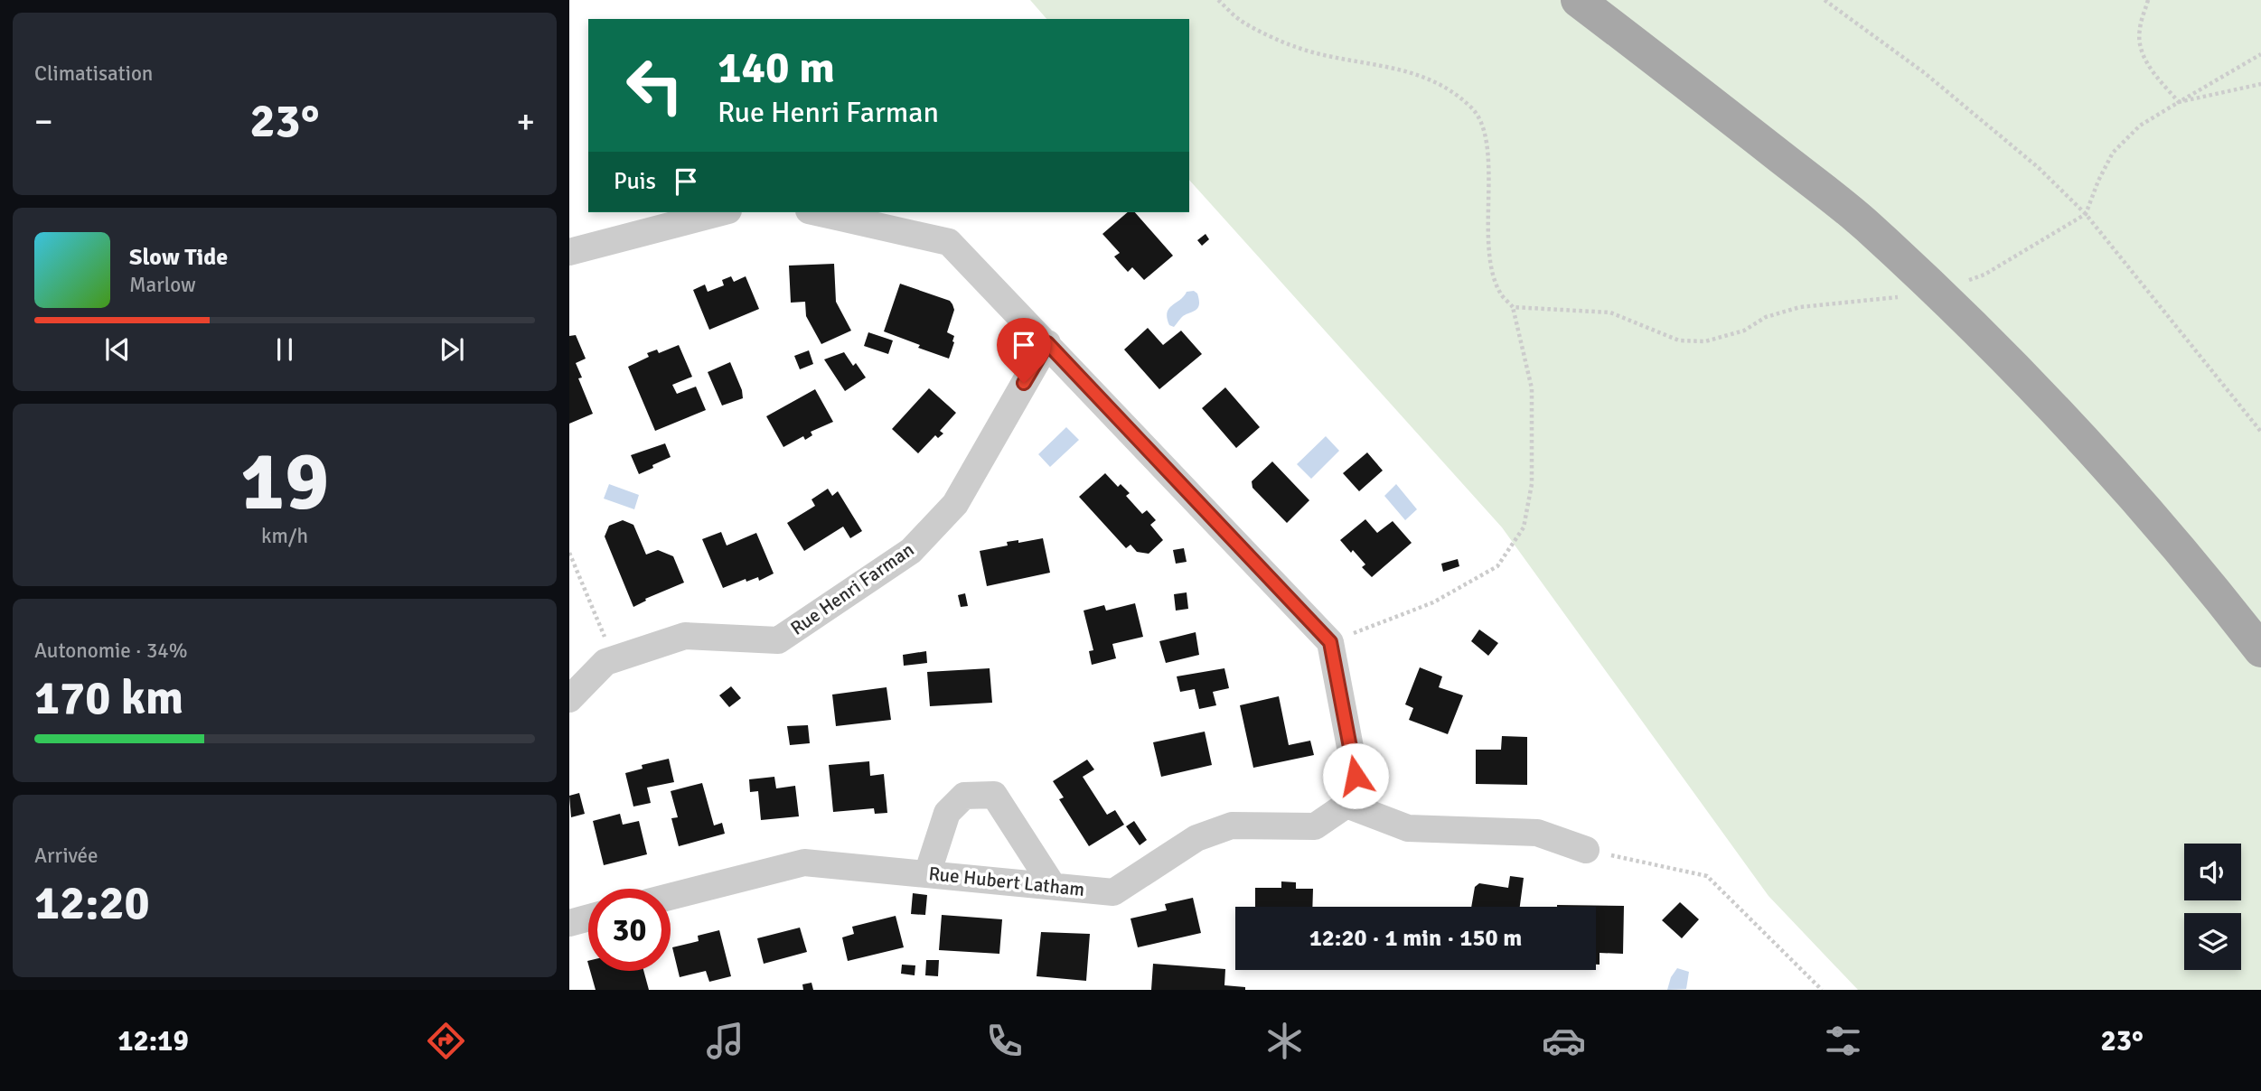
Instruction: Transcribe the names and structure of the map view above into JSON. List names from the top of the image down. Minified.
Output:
{"streets":{"street":["Rue Henri Farman","Rue Hubert Latham"]},"page":{"tile":["Climatisation",["19","km/h"],["Autonomie · 34%","170 km"],["Arrivée","12:20"]],"turn":["140 m","Rue Henri Farman"],"heat":["−","23°","+"],"then":"Puis","song":["Slow Tide","Marlow"],"limit":"30","trip":"12:20 · 1 min · 150 m","tabs":["12:19","23°"]}}
